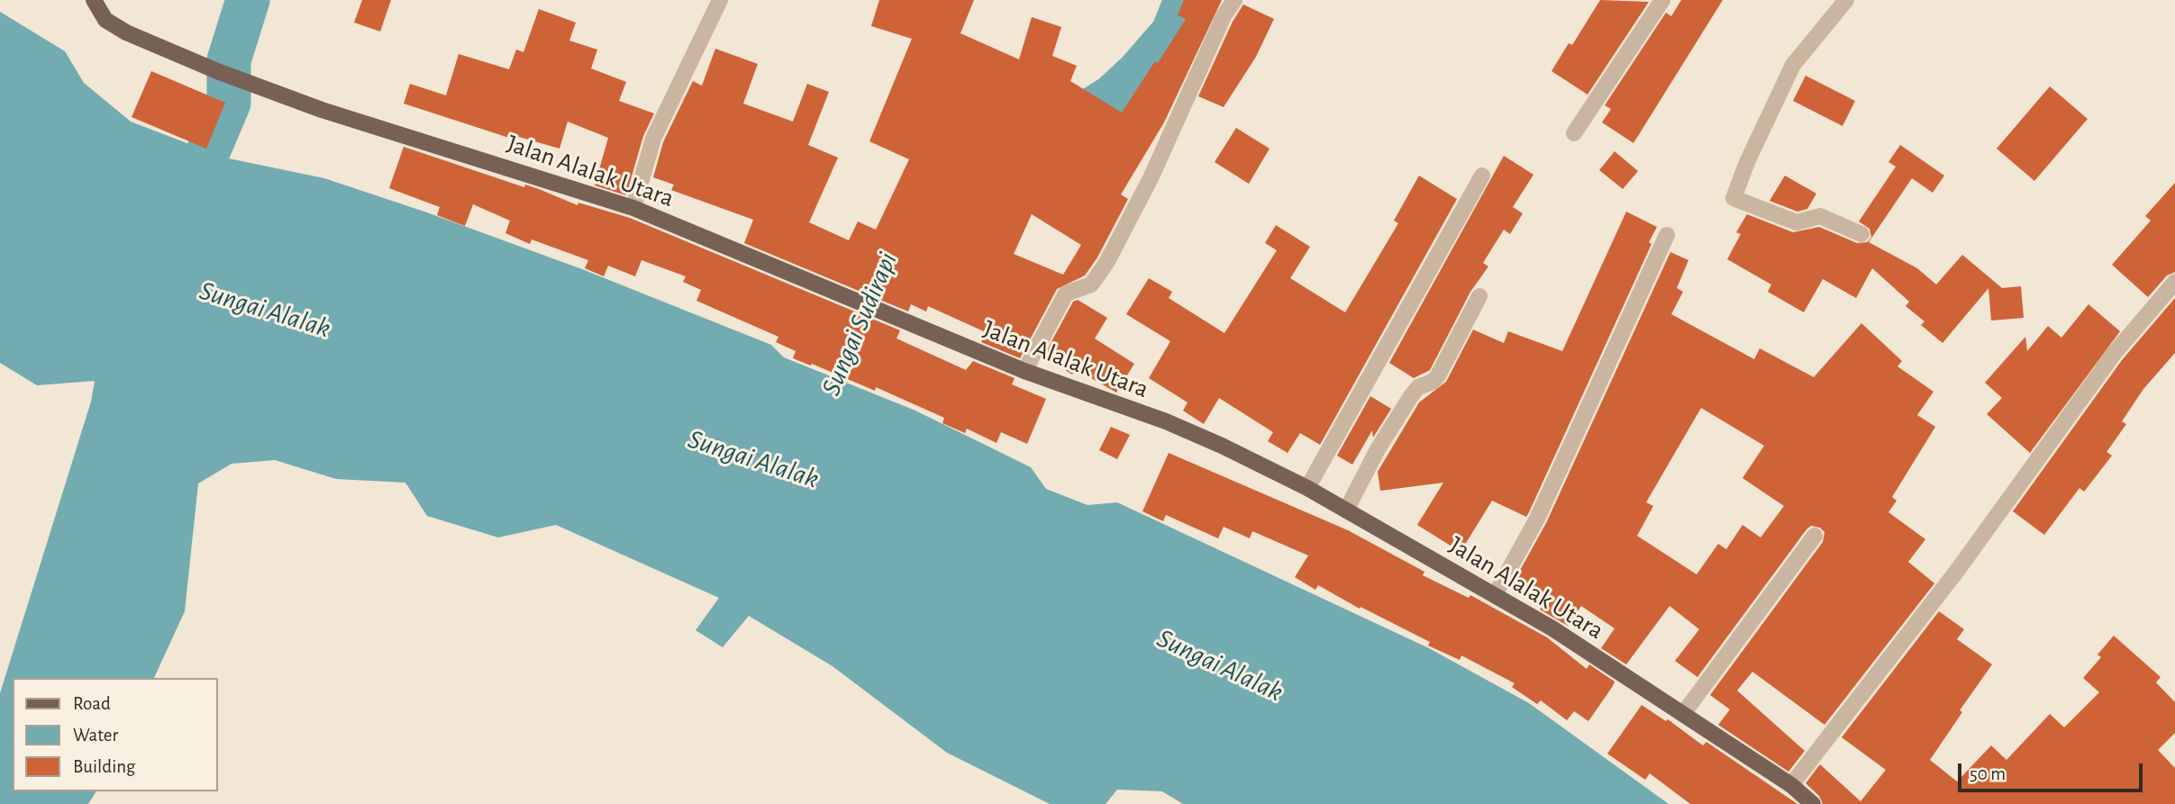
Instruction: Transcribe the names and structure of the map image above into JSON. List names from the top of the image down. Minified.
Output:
{"streets":{"main road":["Jalan Alalak Utara"]},"water":["Sungai Alalak","Sungai Sudirapi"],"legend":["Road","Water","Building"],"scale_bar":"50 m"}
